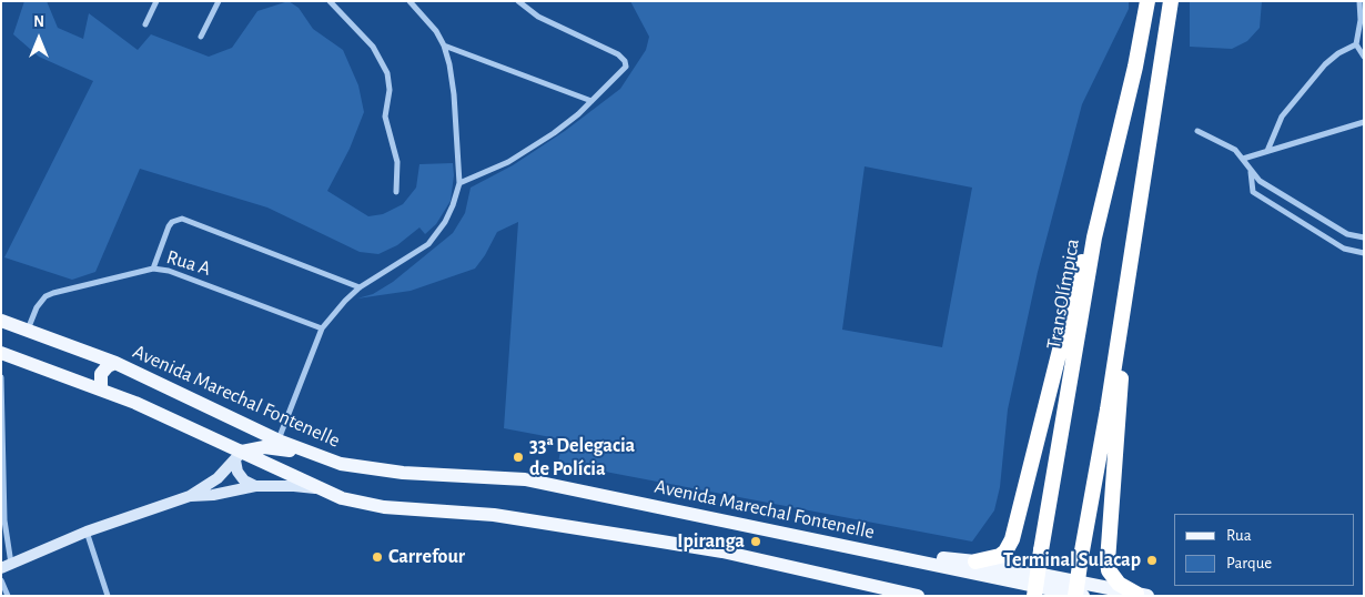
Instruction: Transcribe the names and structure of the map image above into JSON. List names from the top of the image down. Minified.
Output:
{"streets":{"highway":["TransOlímpica"],"main road":["Avenida Marechal Fontenelle"],"street":["Rua A"]},"crossings":[["Rua A","Avenida Marechal Fontenelle"]],"places":["33ª Delegacia de Polícia","Ipiranga","Carrefour","Terminal Sulacap"],"legend":["Rua","Parque"],"north":"top"}
